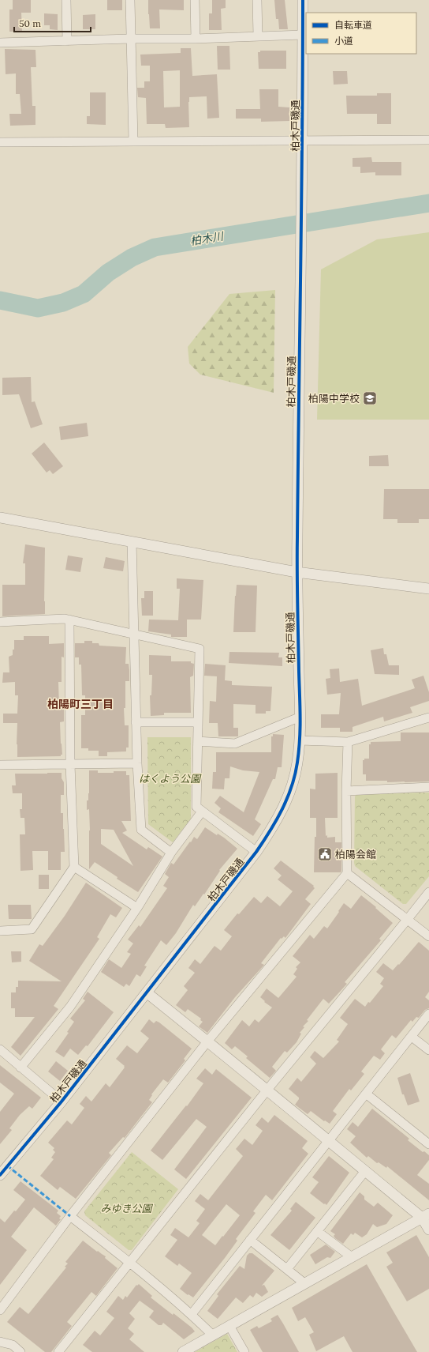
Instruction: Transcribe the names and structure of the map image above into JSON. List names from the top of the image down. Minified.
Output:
{"streets":{"street":["柏木戸磯通"]},"districts":["柏陽町三丁目"],"water":["柏木川"],"parks":["はくよう公園","みゆき公園"],"places":{"school or university":["柏陽中学校"],"public building":["柏陽会館"]},"legend":["自転車道","小道"],"scale_bar":"50 m"}
